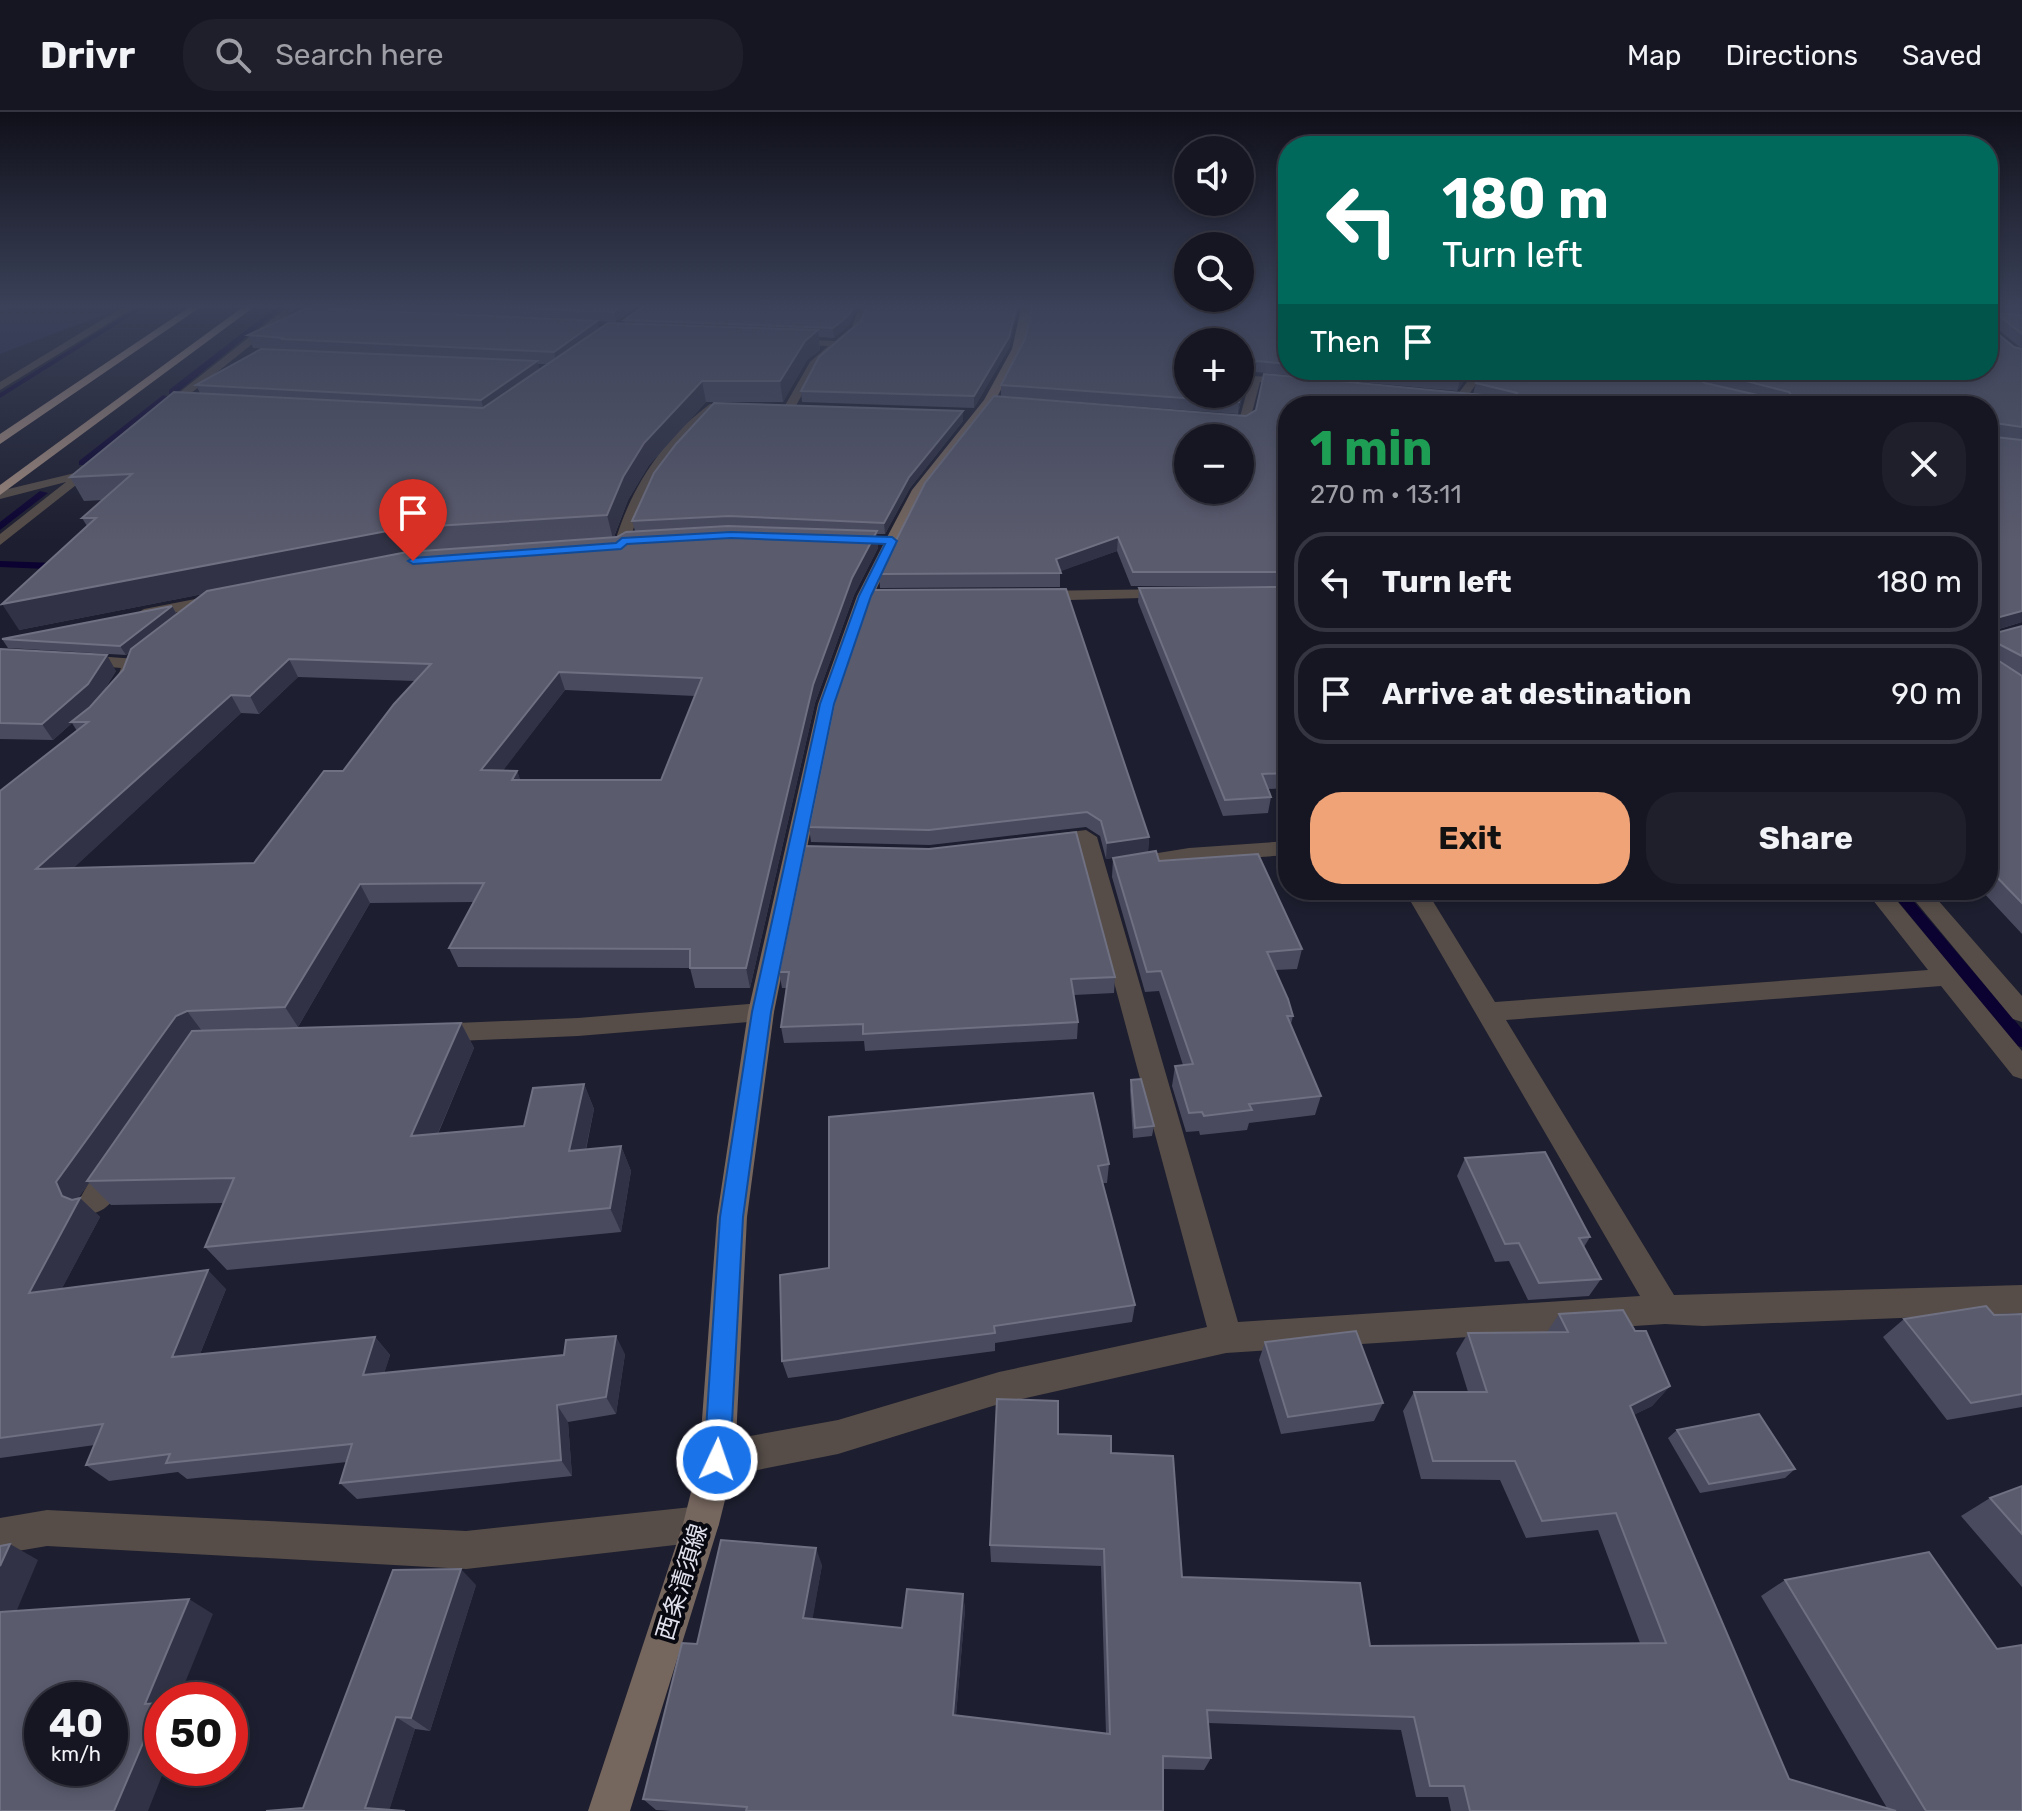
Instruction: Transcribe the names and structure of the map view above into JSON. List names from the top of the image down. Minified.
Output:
{"streets":{"main road":["西条清須線"]},"page":{"header":"Drivr","search":"Search here","nav":["Map","Directions","Saved"],"map_buttons":["+","−"],"turn":["180 m","Turn left"],"then":"Then","heading":["1 min","270 m · 13:11"],"list":[{"name":"Turn left","value":"180 m"},{"name":"Arrive at destination","value":"90 m"}],"buttons":["Exit","Share"],"speed":"40 km/h","limit":"50"}}
